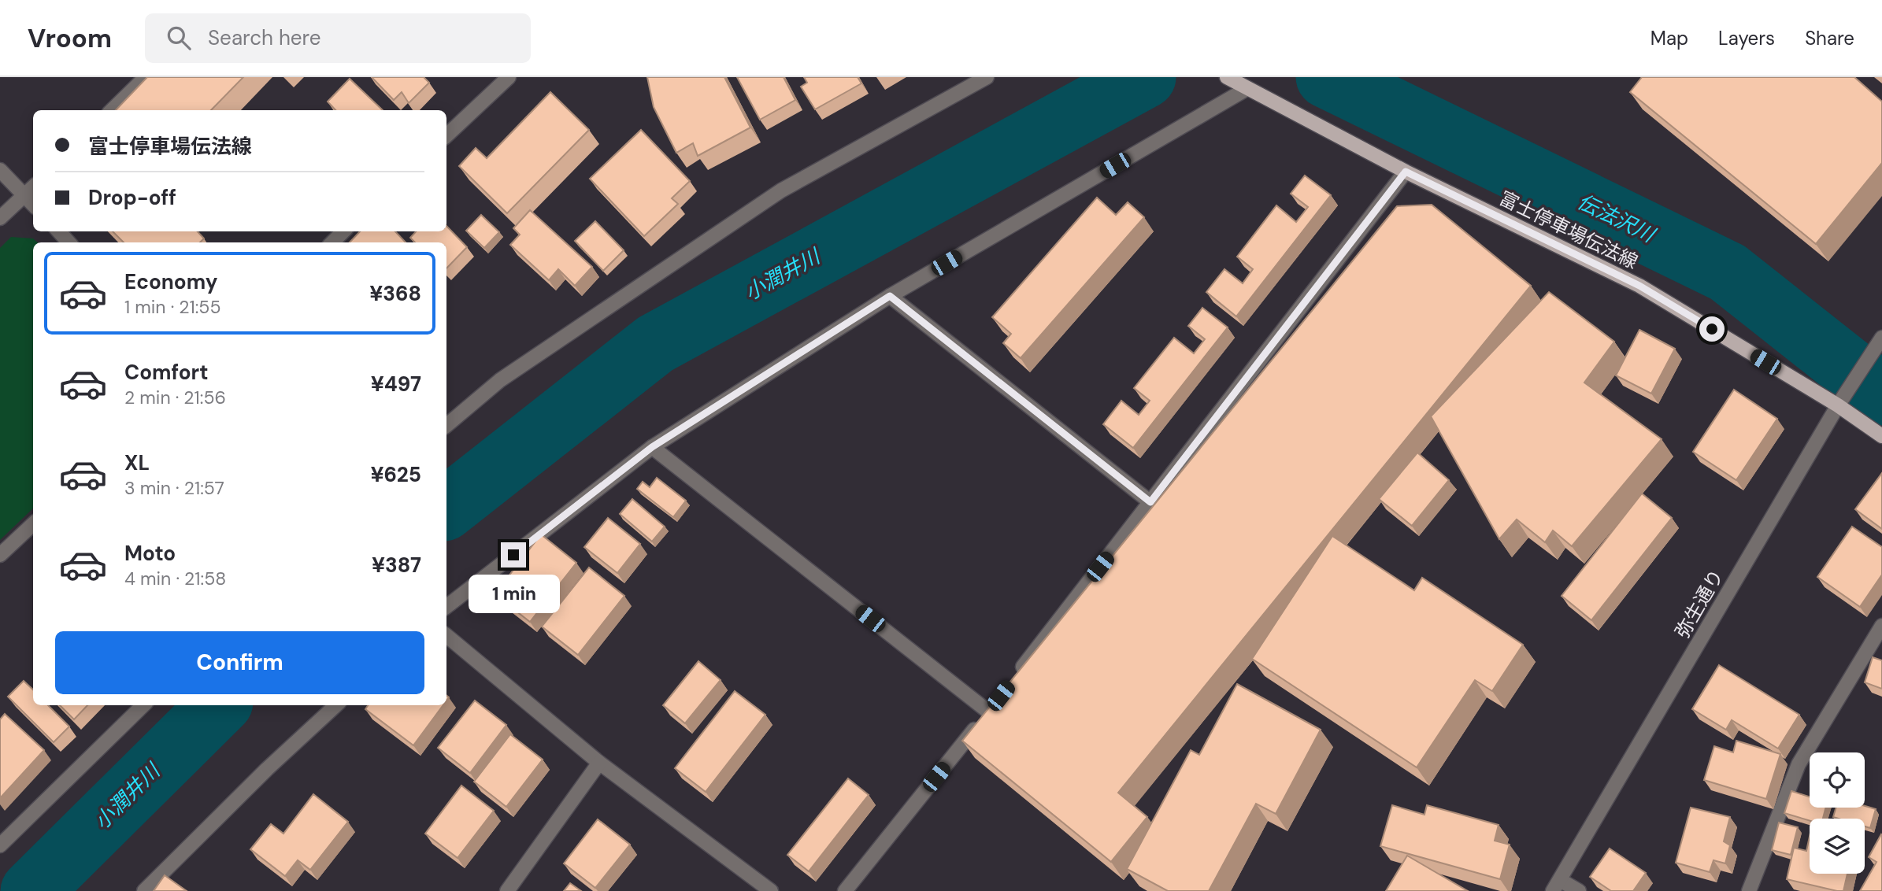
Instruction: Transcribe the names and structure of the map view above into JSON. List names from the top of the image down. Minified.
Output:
{"streets":{"main road":["富士停車場伝法線"],"street":["弥生通り"]},"crossings":[["富士停車場伝法線","弥生通り"]],"water":["伝法沢川","小潤井川"],"page":{"header":"Vroom","search":"Search here","nav":["Map","Layers","Share"],"banner":["富士停車場伝法線","Drop-off"],"list":[{"name":"Economy","note":"1 min · 21:55","value":"¥368"},{"name":"Comfort","note":"2 min · 21:56","value":"¥497"},{"name":"XL","note":"3 min · 21:57","value":"¥625"},{"name":"Moto","note":"4 min · 21:58","value":"¥387"}],"bubble":"1 min","buttons":"Confirm"}}
